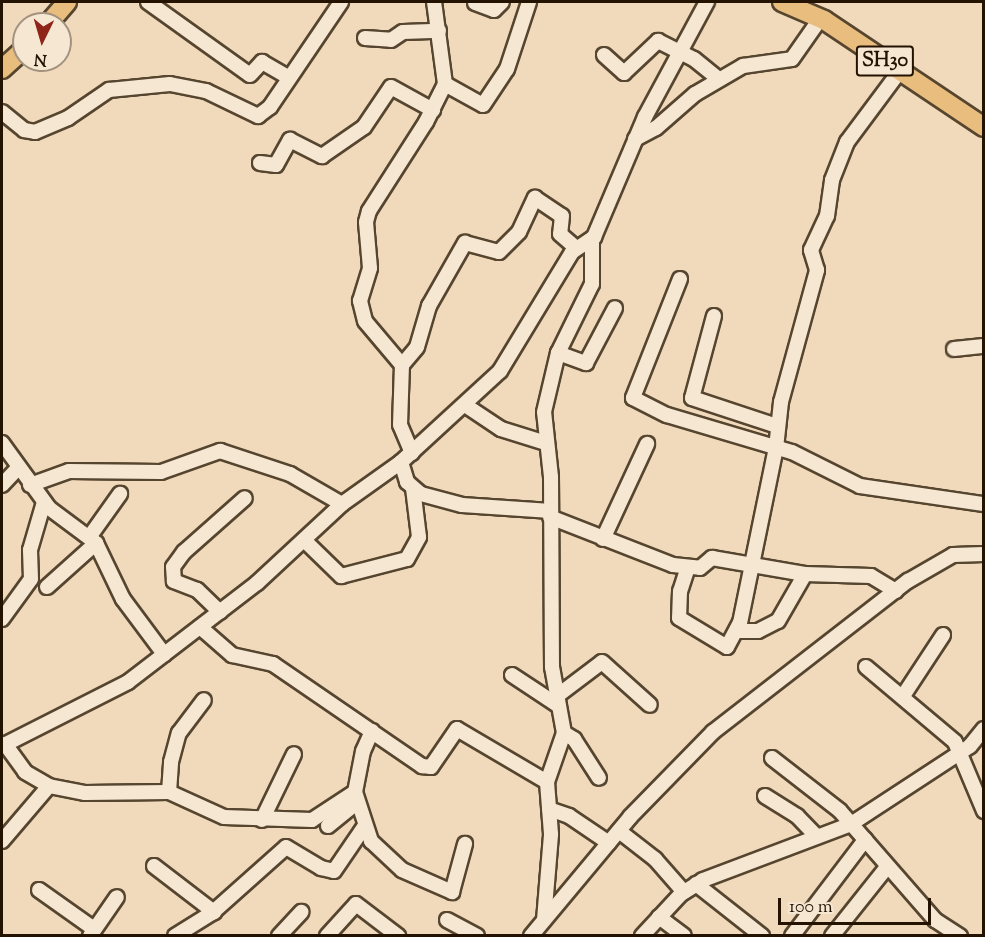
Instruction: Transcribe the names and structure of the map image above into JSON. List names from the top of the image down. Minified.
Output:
{"streets":{"main road":["SH30"]},"scale_bar":"100 m","north":"bottom"}
